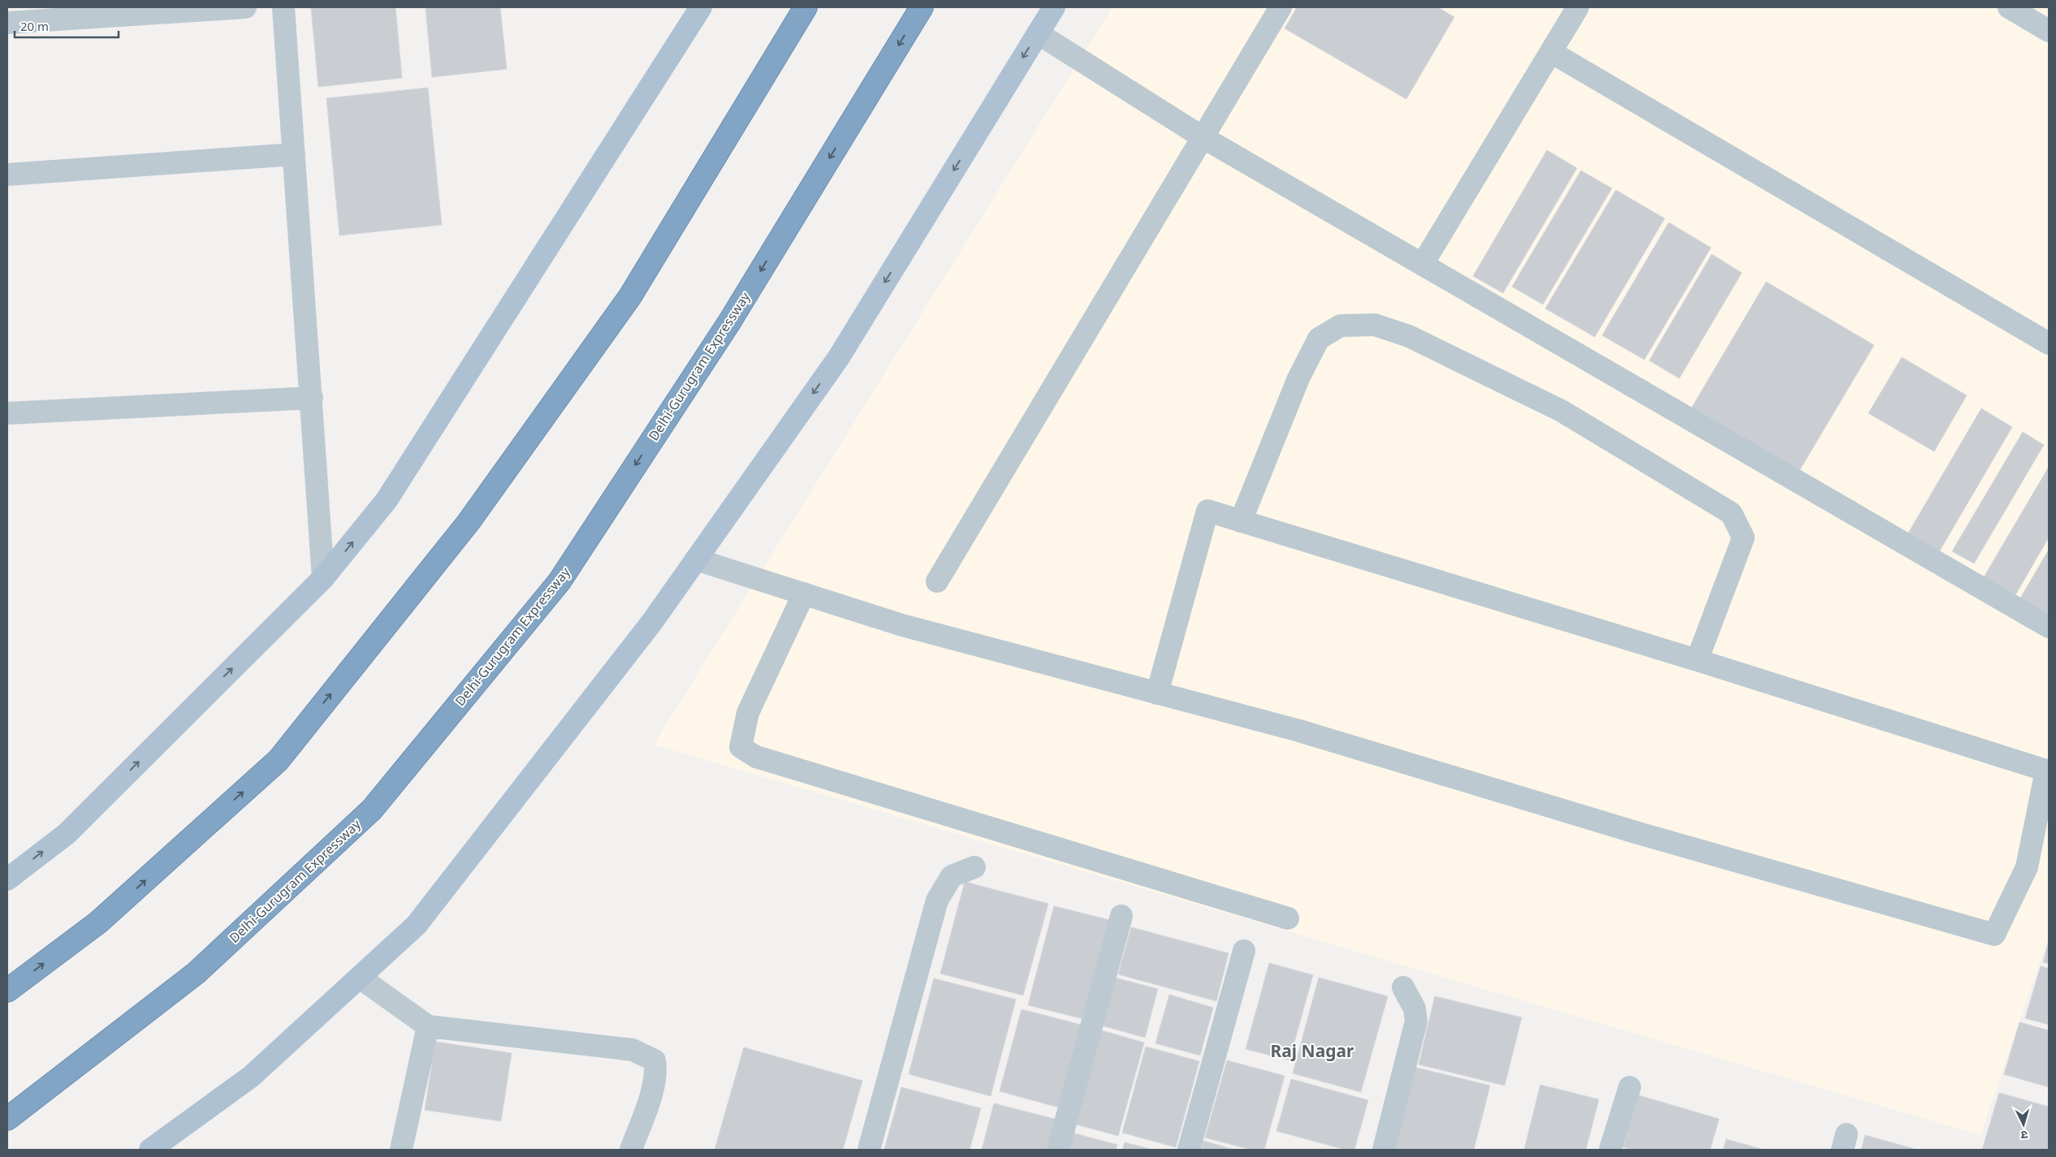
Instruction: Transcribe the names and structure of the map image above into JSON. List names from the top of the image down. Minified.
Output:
{"streets":{"highway":["Delhi-Gurugram Expressway"]},"districts":["Raj Nagar"],"scale_bar":"20 m","north":"bottom"}
